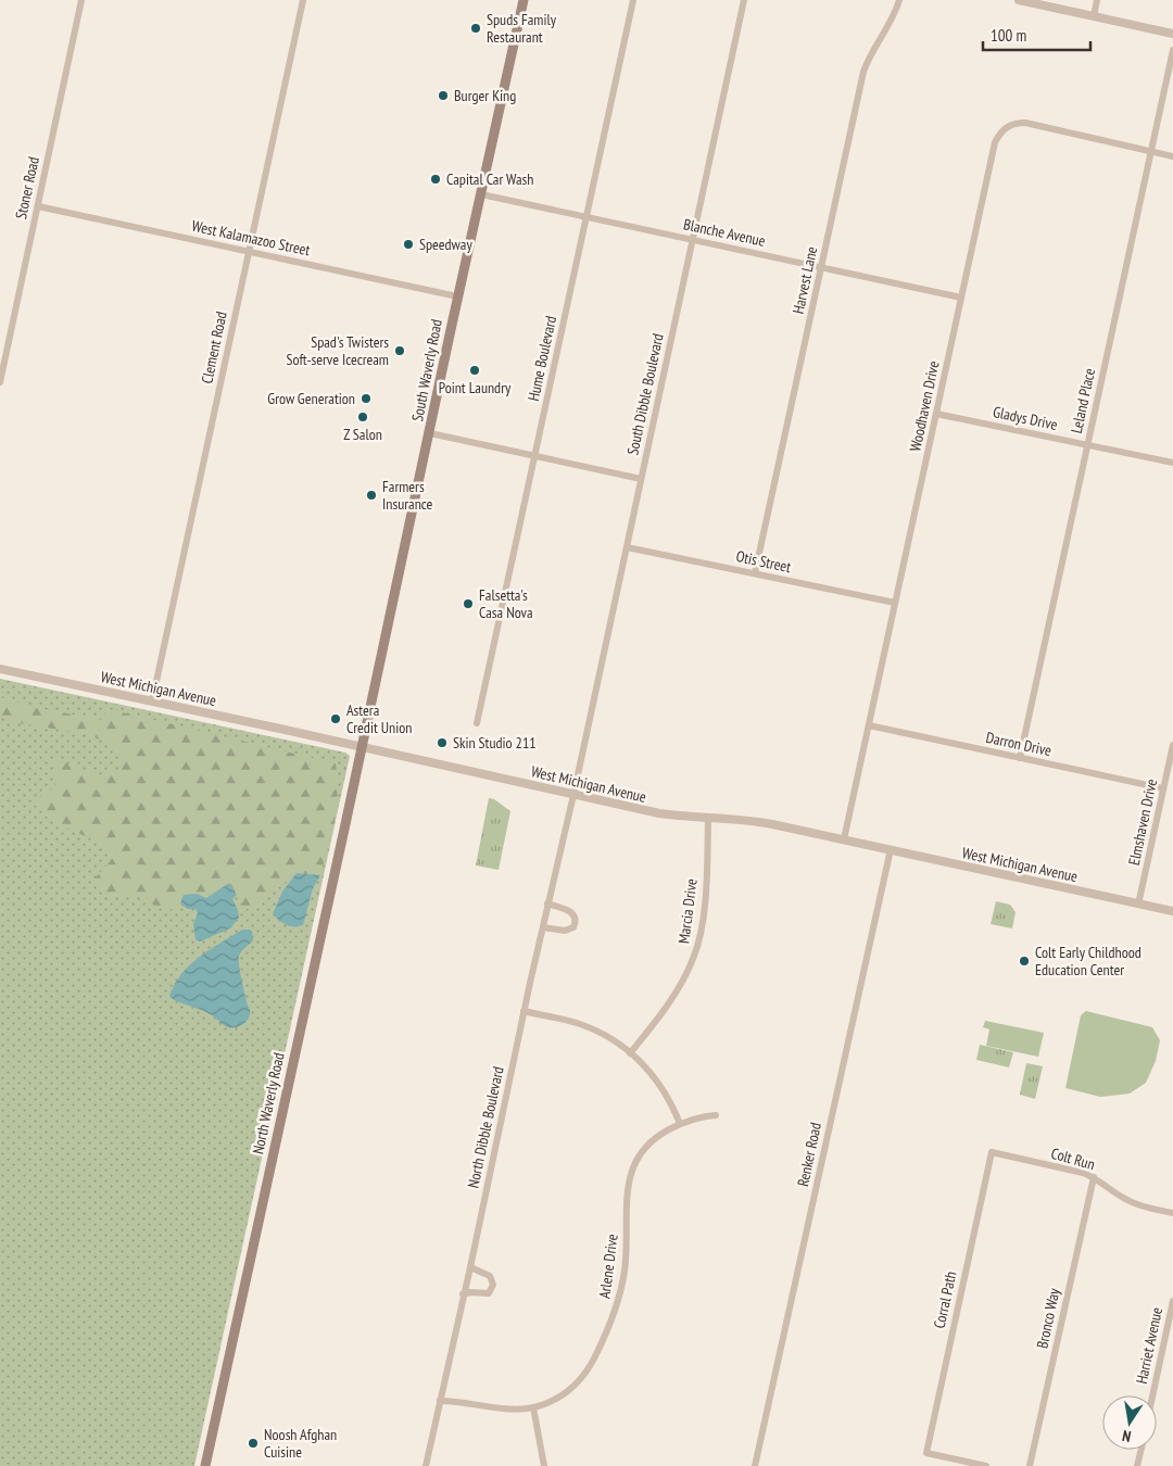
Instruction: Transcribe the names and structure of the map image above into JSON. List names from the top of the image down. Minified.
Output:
{"streets":{"main road":["South Waverly Road","North Waverly Road"],"street":["Stoner Road","Blanche Avenue","West Kalamazoo Street","Harvest Lane","Clement Road","Hume Boulevard","South Dibble Boulevard","Leland Place","Woodhaven Drive","Gladys Drive","Otis Street","West Michigan Avenue","Darron Drive","Elmshaven Drive","Marcia Drive","North Dibble Boulevard","Renker Road","Colt Run","Arlene Drive","Corral Path","Bronco Way","Harriet Avenue"]},"crossings":[["Stoner Road","West Kalamazoo Street"],["Blanche Avenue","Harvest Lane"],["Blanche Avenue","Hume Boulevard"],["Blanche Avenue","South Waverly Road"],["Blanche Avenue","South Dibble Boulevard"],["Blanche Avenue","Woodhaven Drive"],["West Kalamazoo Street","Clement Road"],["West Kalamazoo Street","South Waverly Road"],["Harvest Lane","Otis Street"],["Clement Road","West Michigan Avenue"],["South Waverly Road","West Michigan Avenue"],["South Waverly Road","North Waverly Road"],["South Dibble Boulevard","Otis Street"],["South Dibble Boulevard","West Michigan Avenue"],["South Dibble Boulevard","North Dibble Boulevard"],["Leland Place","Woodhaven Drive"],["Leland Place","Gladys Drive"],["Leland Place","Darron Drive"],["Woodhaven Drive","Gladys Drive"],["Woodhaven Drive","Otis Street"],["Woodhaven Drive","West Michigan Avenue"],["Woodhaven Drive","Darron Drive"],["West Michigan Avenue","Elmshaven Drive"],["West Michigan Avenue","Marcia Drive"],["West Michigan Avenue","North Waverly Road"],["West Michigan Avenue","North Dibble Boulevard"],["West Michigan Avenue","Renker Road"],["Darron Drive","Elmshaven Drive"],["North Dibble Boulevard","Arlene Drive"],["Colt Run","Corral Path"],["Colt Run","Bronco Way"]],"places":["Spuds Family Restaurant","Burger King","Capital Car Wash","Speedway","Spad's Twisters Soft-serve Icecream","Point Laundry","Grow Generation","Z Salon","Farmers Insurance","Falsetta's Casa Nova","Astera Credit Union","Skin Studio 211","Colt Early Childhood Education Center","Noosh Afghan Cuisine"],"scale_bar":"100 m","north":"bottom"}
